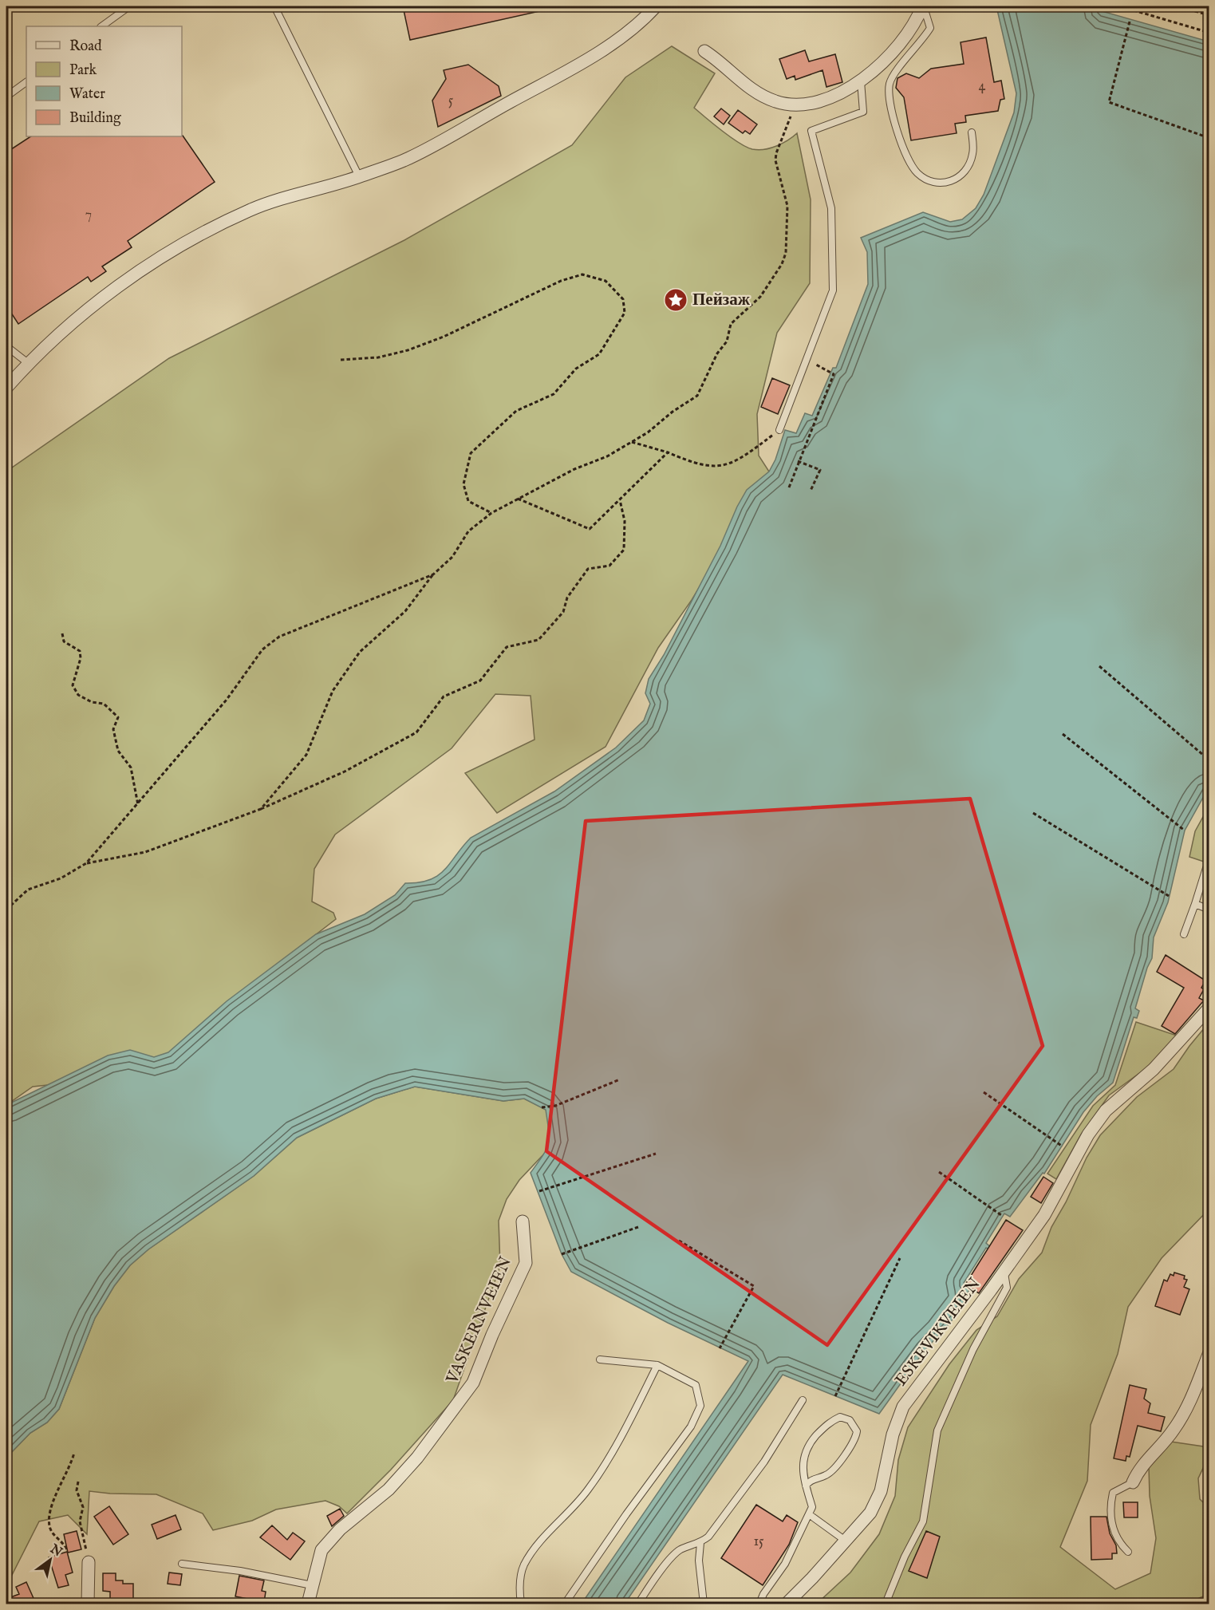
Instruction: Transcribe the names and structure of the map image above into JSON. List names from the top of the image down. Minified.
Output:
{"streets":{"street":["VASKERNVEIEN","ESKEVIKVEIEN"]},"places":{"place":["Пейзаж"]},"house_numbers":["4","5","7","15"],"legend":["Road","Park","Water","Building"],"north":"top right"}
